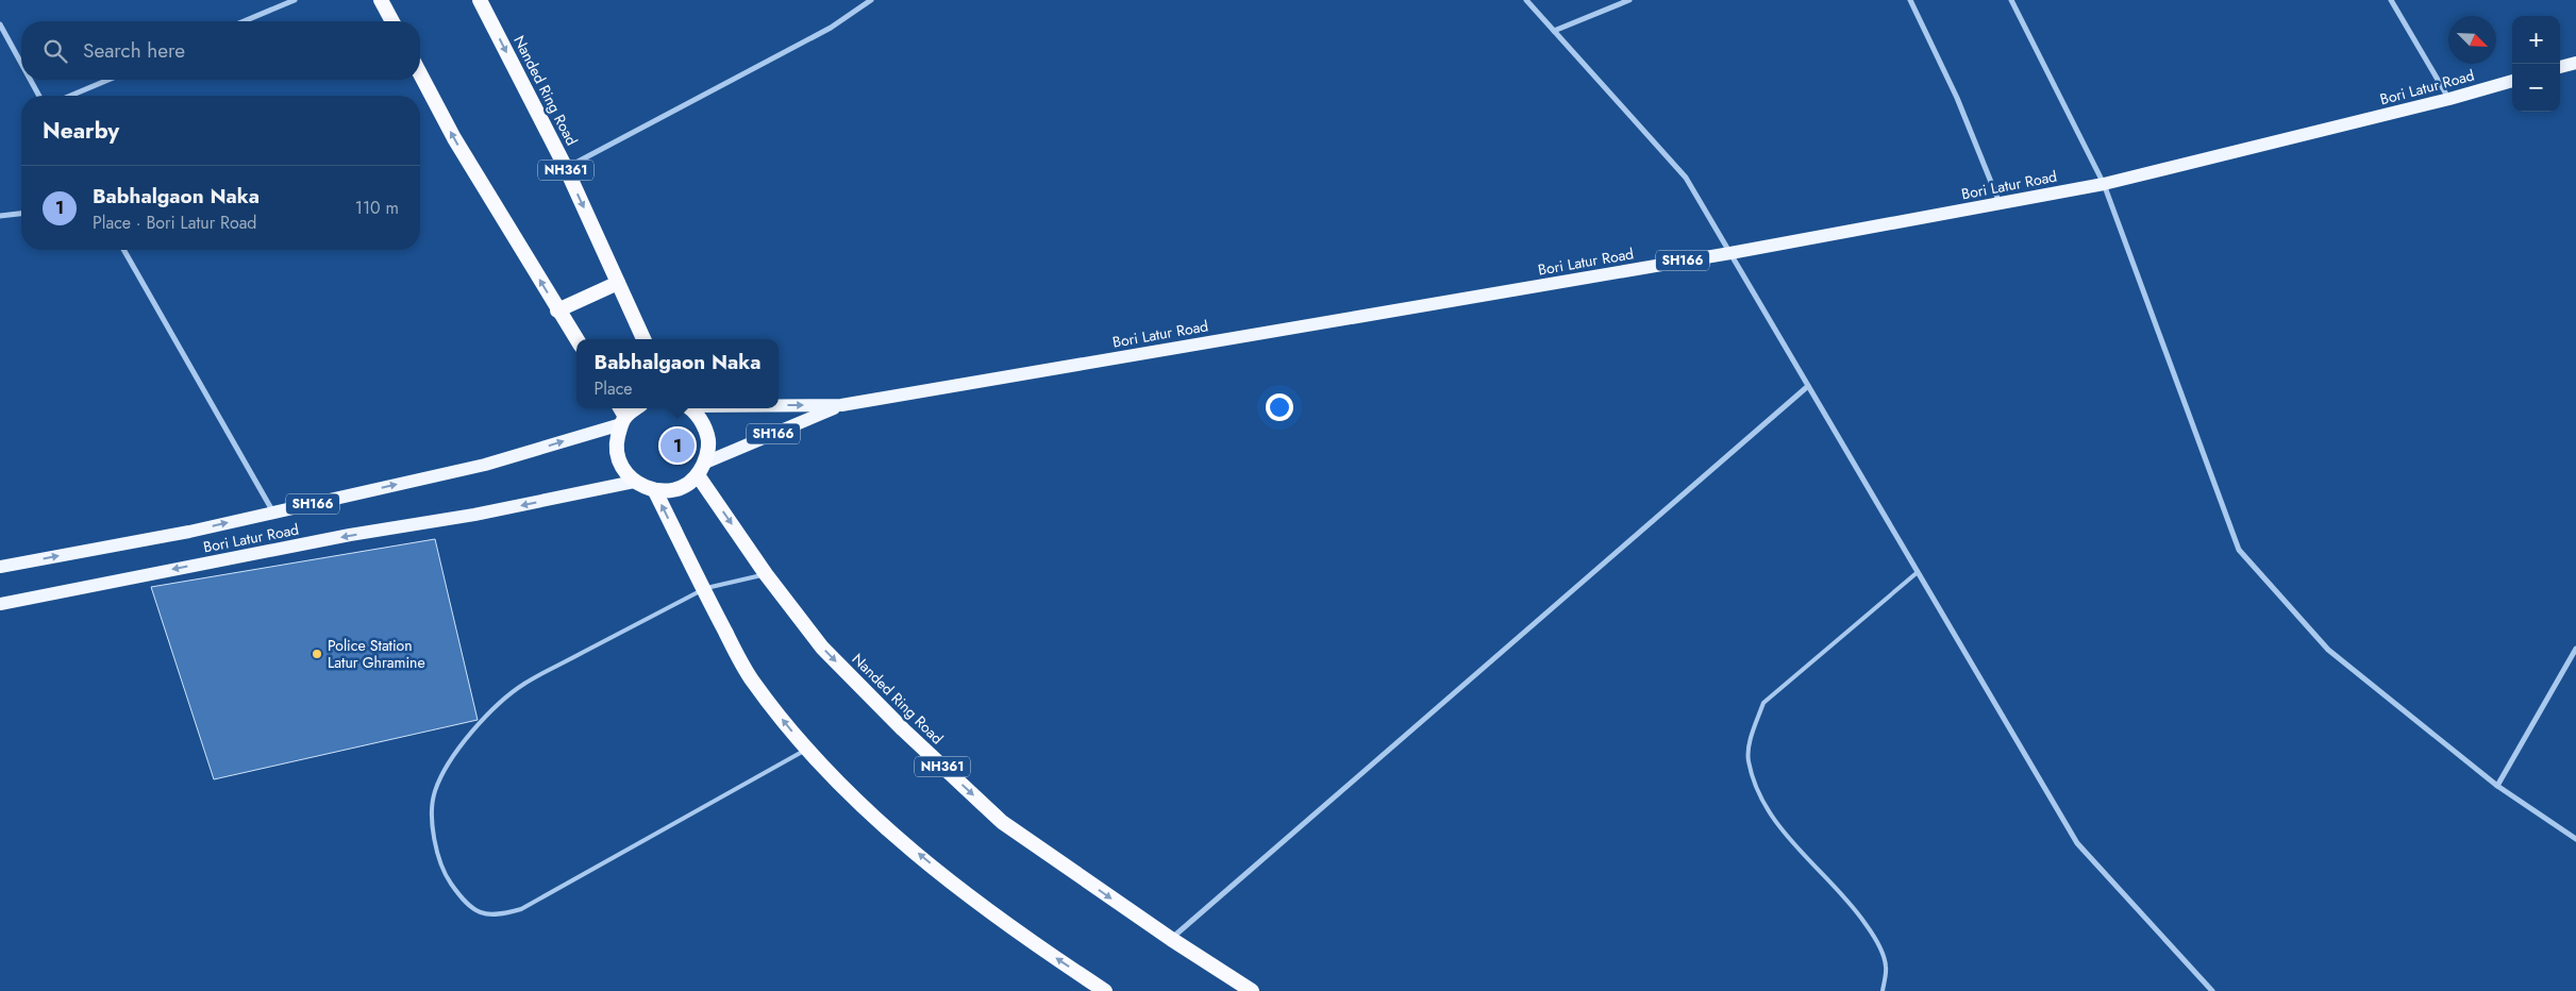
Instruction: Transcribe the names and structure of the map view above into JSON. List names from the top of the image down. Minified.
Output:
{"streets":{"highway":["Nanded Ring Road","NH361"],"main road":["Bori Latur Road","SH166"]},"crossings":[["Bori Latur Road","Nanded Ring Road"]],"places":["Police Station Latur Ghramine"],"north":"bottom right","page":{"map_buttons":["+","−"],"search":"Search here","heading":"Nearby","list":[{"mark":"1","name":"Babhalgaon Naka","note":"Place · Bori Latur Road","value":"110 m"}],"popup":["Babhalgaon Naka","Place"],"pins":"1"}}
